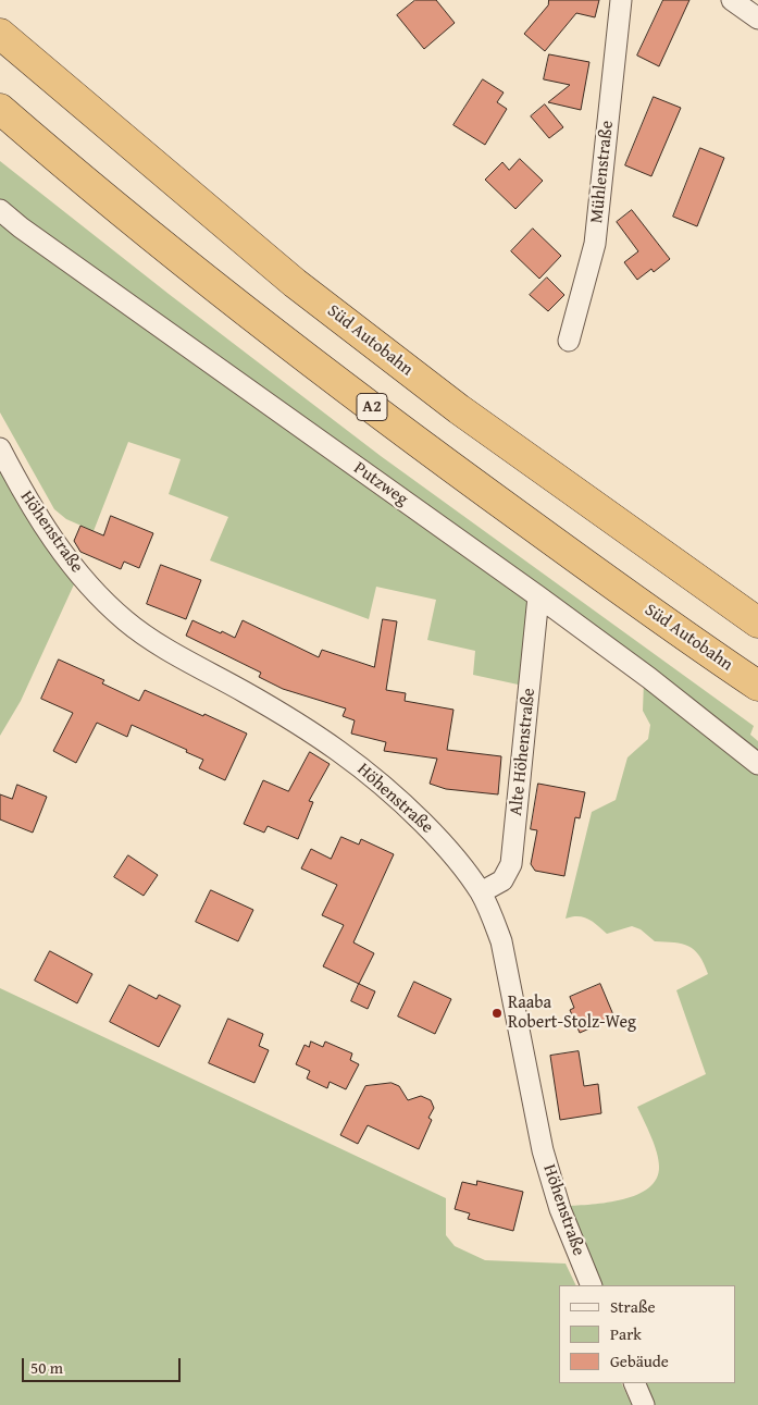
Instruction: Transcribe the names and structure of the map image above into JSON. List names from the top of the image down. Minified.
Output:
{"streets":{"highway":["Süd Autobahn","A2"],"street":["Mühlenstraße","Putzweg","Höhenstraße","Alte Höhenstraße"]},"crossings":[["Putzweg","Alte Höhenstraße"],["Höhenstraße","Alte Höhenstraße"]],"places":["Raaba Robert-Stolz-Weg"],"legend":["Straße","Park","Gebäude"],"scale_bar":"50 m"}
